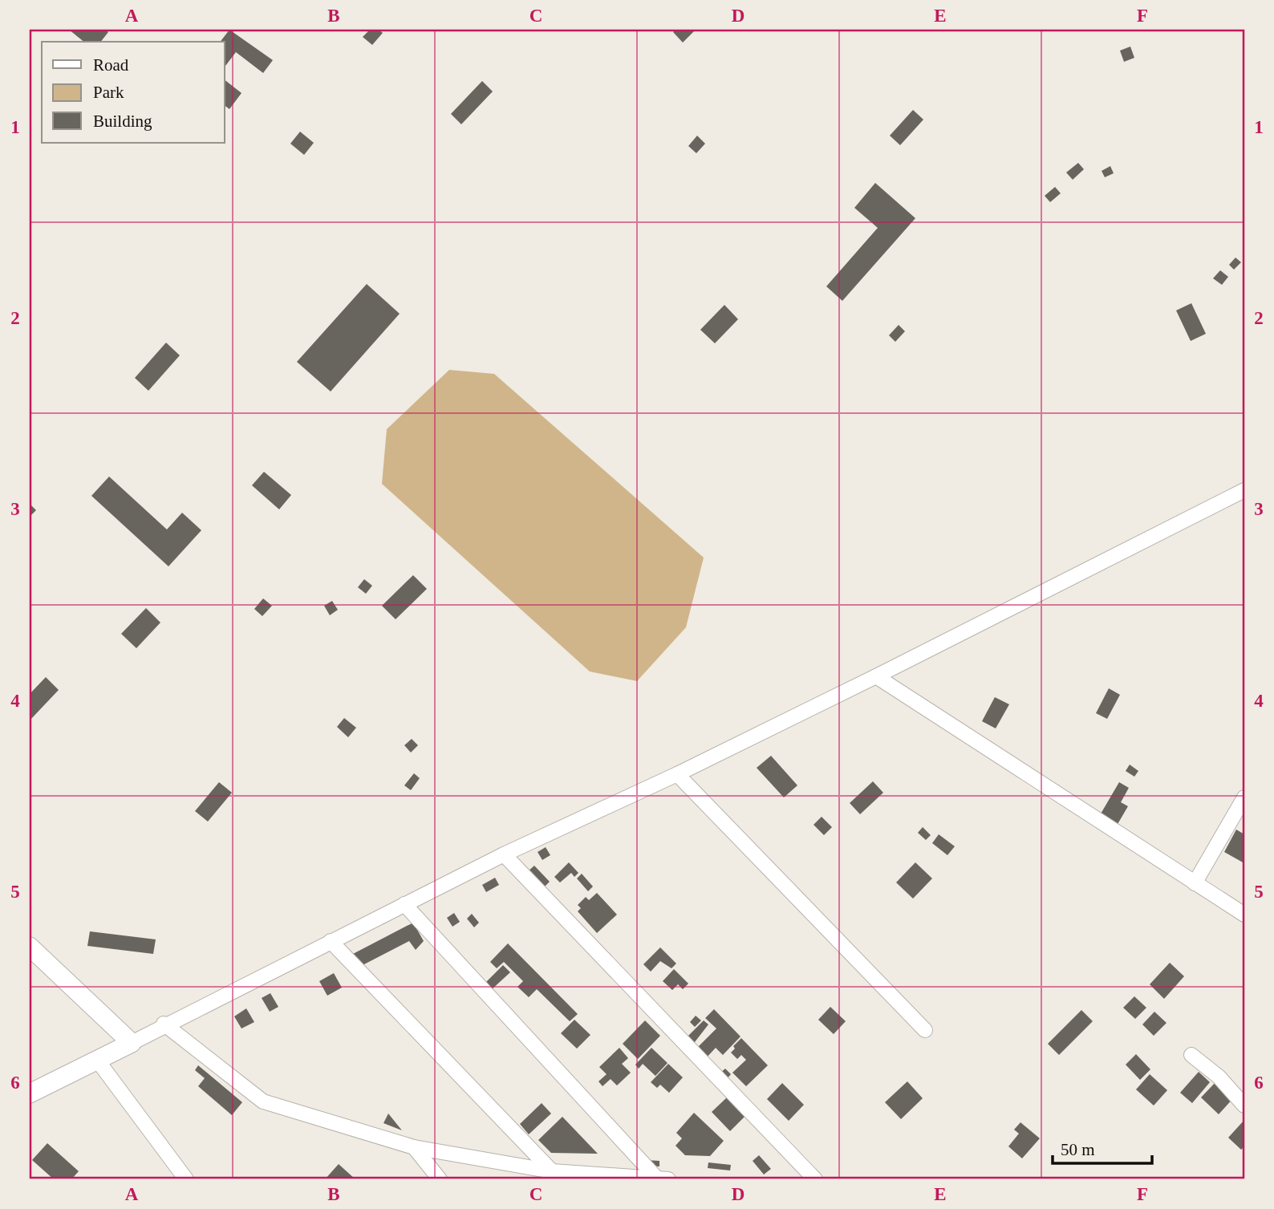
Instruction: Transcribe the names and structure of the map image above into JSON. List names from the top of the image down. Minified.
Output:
{"legend":["Road","Park","Building"],"scale_bar":"50 m","grid":{"columns":["A","B","C","D","E","F"],"rows":["1","2","3","4","5","6"]}}
